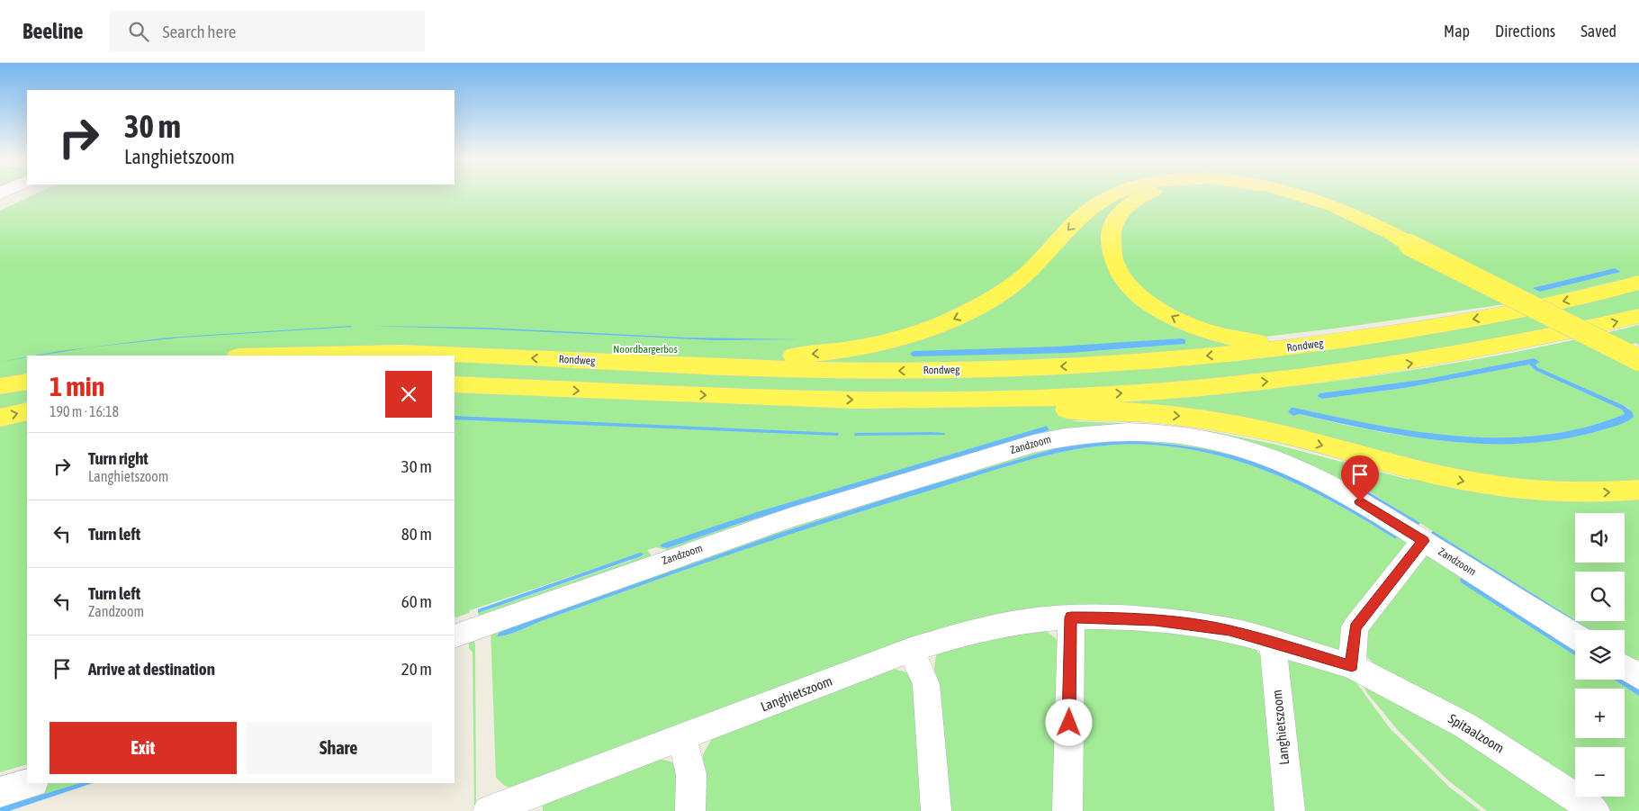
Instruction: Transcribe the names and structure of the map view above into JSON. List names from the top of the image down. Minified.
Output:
{"streets":{"main road":["Rondweg"],"street":["Zandzoom","Langhietszoom","Spitaalzoom"]},"crossings":[["Langhietszoom","Spitaalzoom"]],"parks":["Noordbargerbos"],"page":{"header":"Beeline","search":"Search here","nav":["Map","Directions","Saved"],"turn":["30 m","Langhietszoom"],"heading":["1 min","190 m · 16:18"],"list":[{"name":"Turn right","note":"Langhietszoom","value":"30 m"},{"name":"Turn left","value":"80 m"},{"name":"Turn left","note":"Zandzoom","value":"60 m"},{"name":"Arrive at destination","value":"20 m"}],"map_buttons":["+","−"],"buttons":["Exit","Share"]}}
